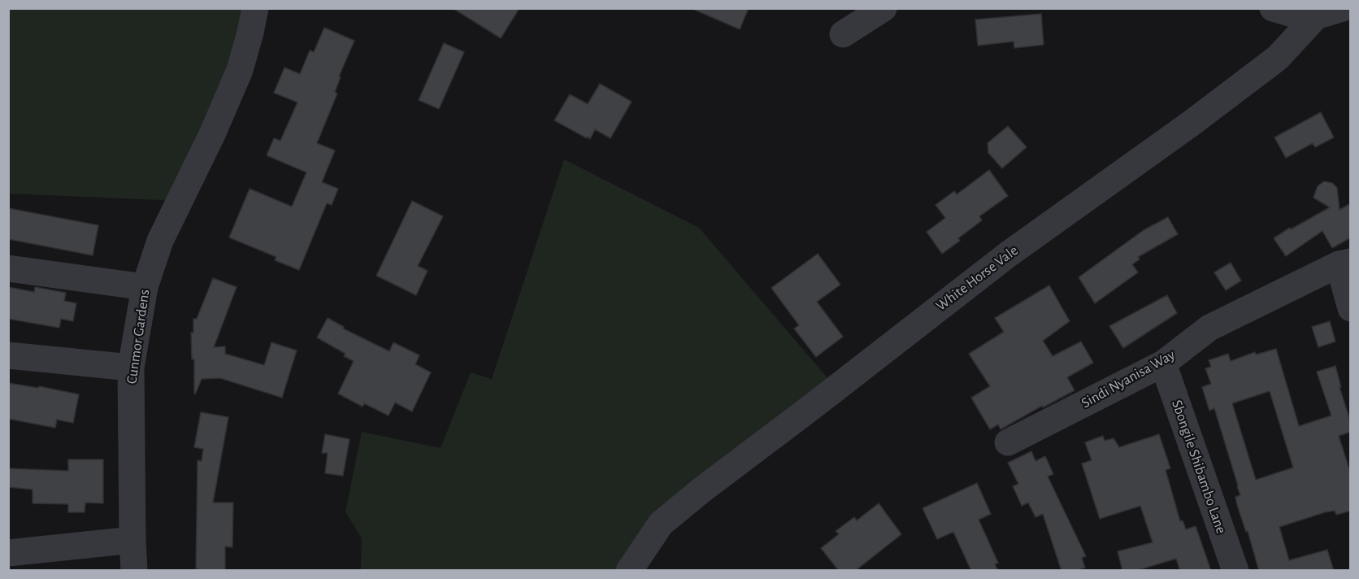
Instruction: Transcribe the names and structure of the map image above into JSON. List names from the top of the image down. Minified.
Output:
{"streets":{"street":["White Horse Vale","Cunmor Gardens","Sindi Nyanisa Way","Sbongile Shibambo Lane"]},"crossings":[["Sindi Nyanisa Way","Sbongile Shibambo Lane"]]}
